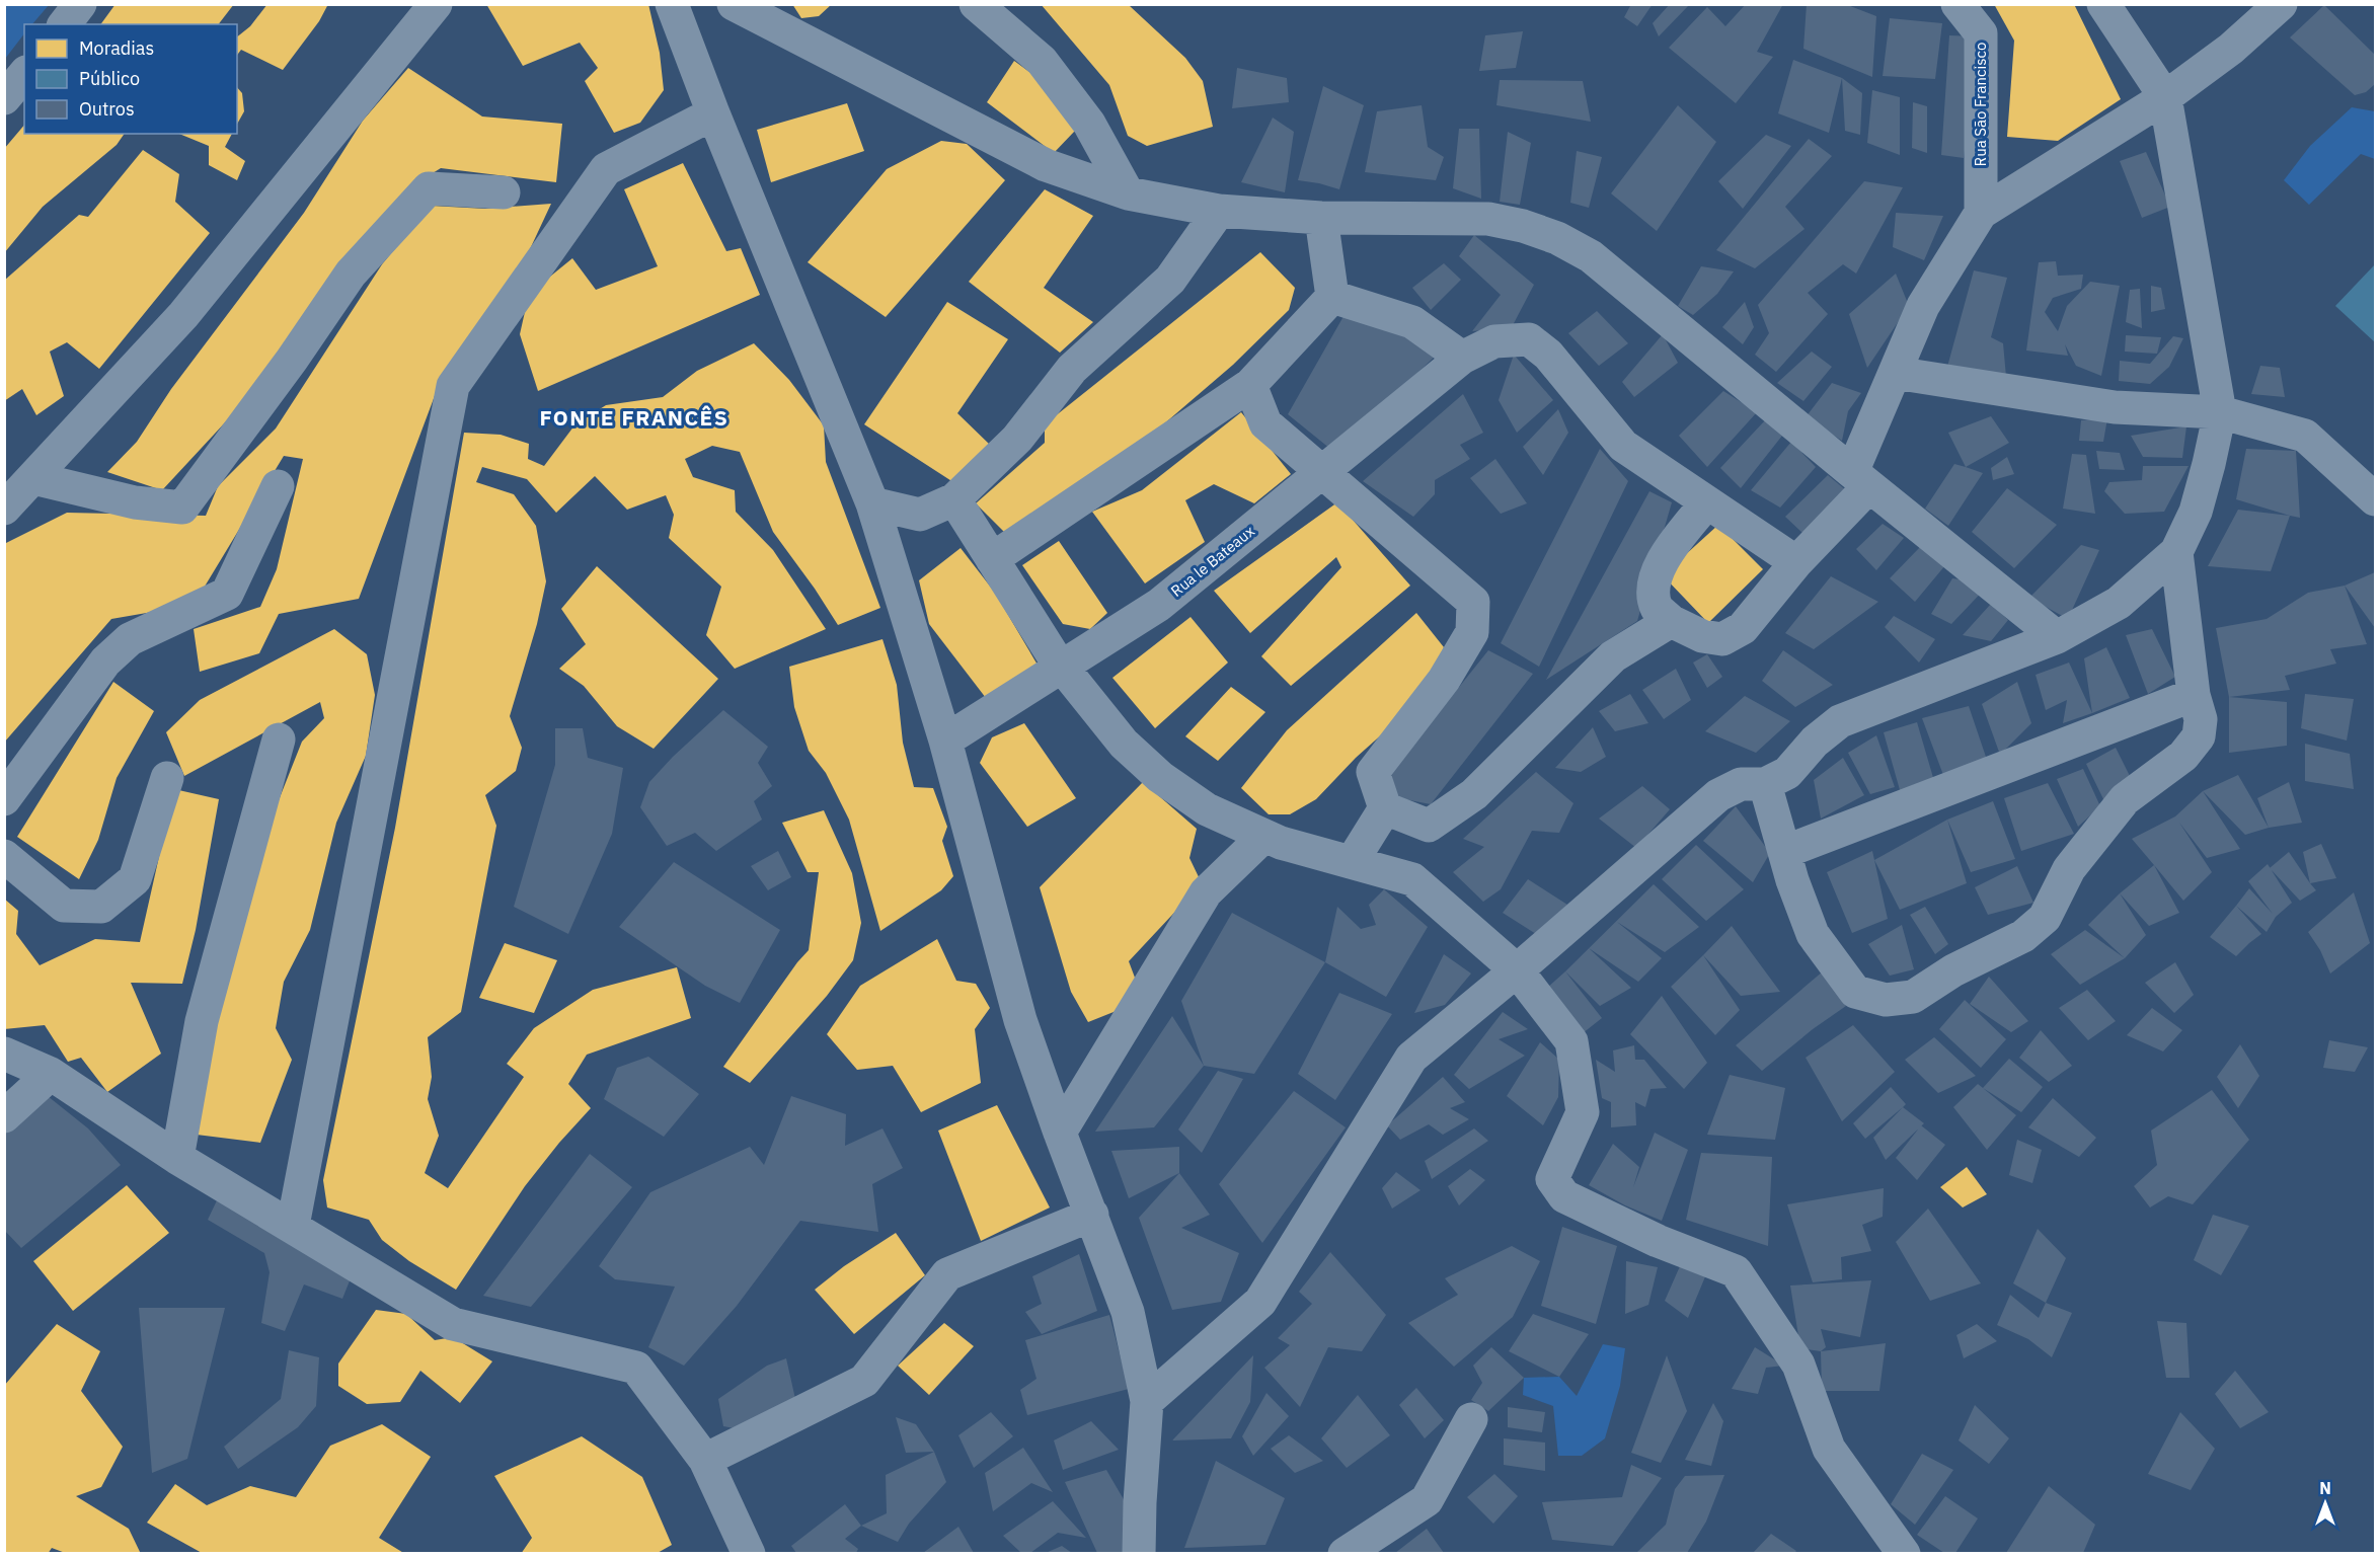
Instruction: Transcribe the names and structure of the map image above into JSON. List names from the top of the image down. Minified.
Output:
{"streets":{"street":["Rua São Francisco","Rua le Bateaux"]},"districts":["FONTE FRANCÊS"],"legend":["Moradias","Público","Outros"],"north":"top"}
